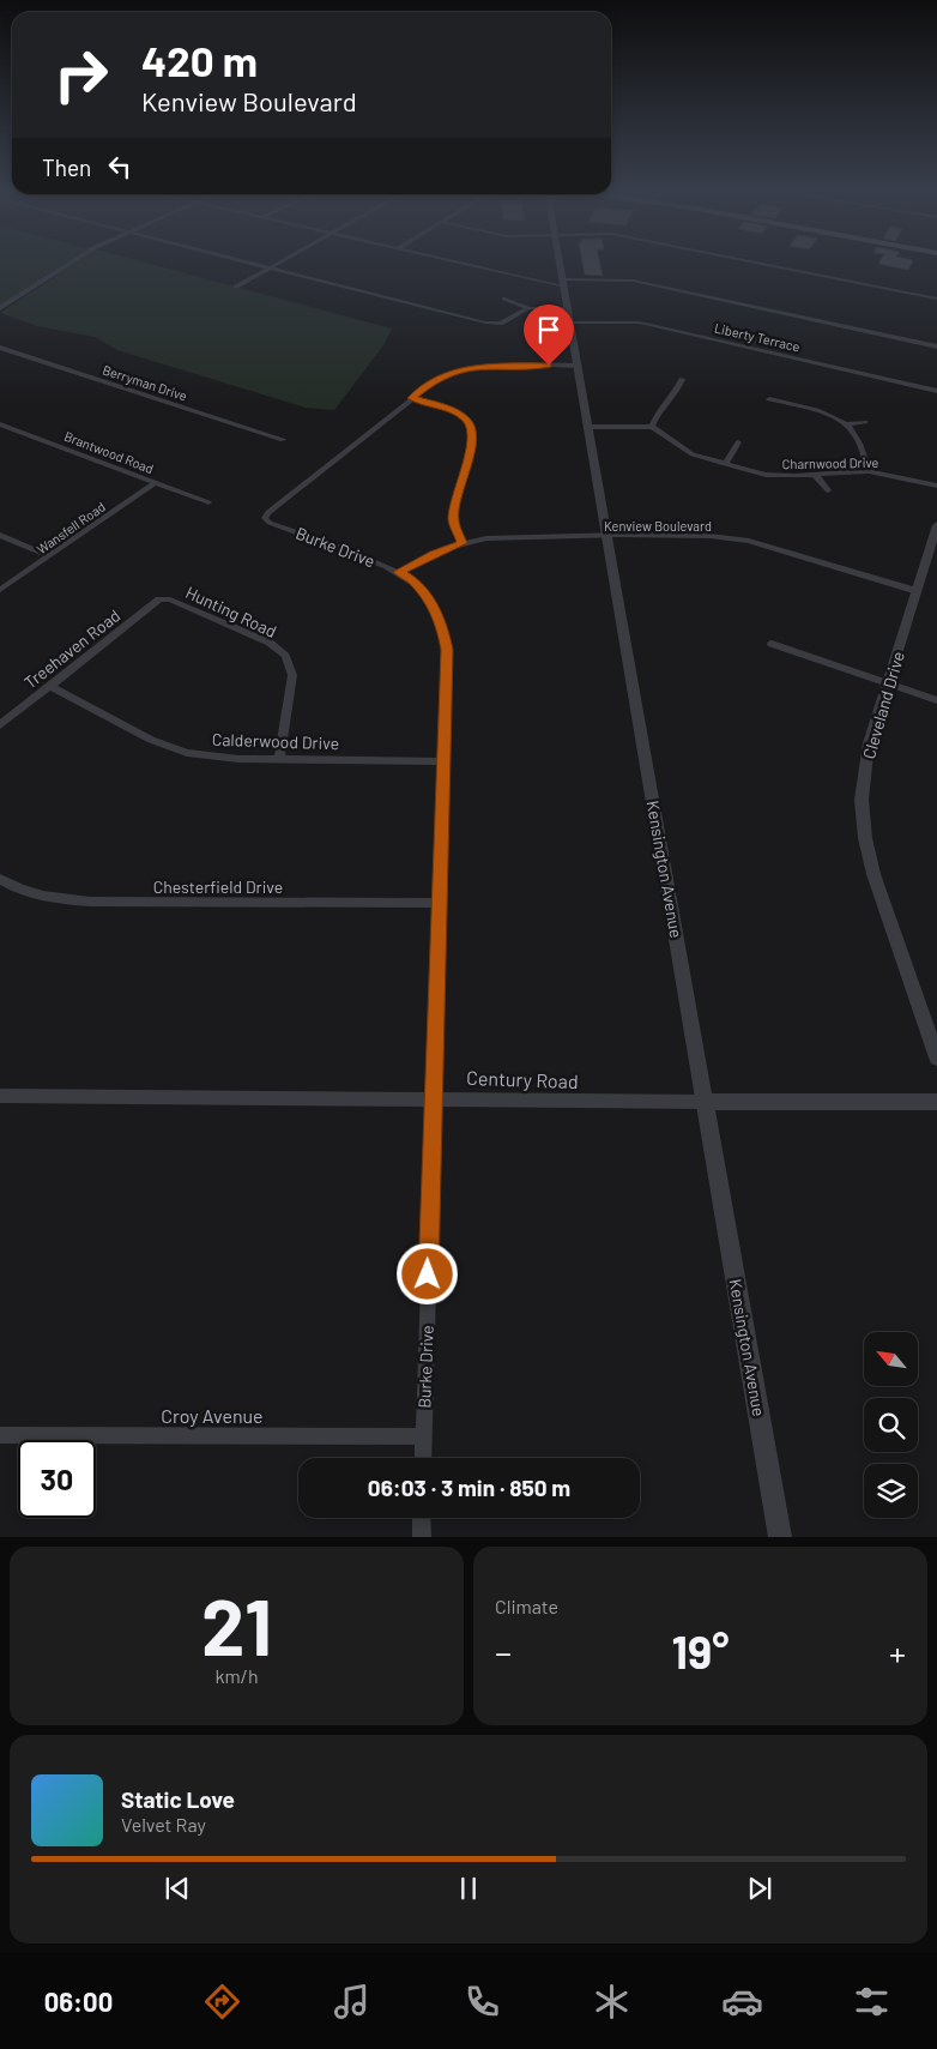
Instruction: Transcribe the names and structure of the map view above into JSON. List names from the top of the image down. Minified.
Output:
{"streets":{"street":["Liberty Terrace","Berryman Drive","Brantwood Road","Charnwood Drive","Kenview Boulevard","Wansfell Road","Burke Drive","Hunting Road","Treehaven Road","Cleveland Drive","Calderwood Drive","Kensington Avenue","Chesterfield Drive","Century Road","Croy Avenue"]},"crossings":[["Liberty Terrace","Kensington Avenue"],["Brantwood Road","Wansfell Road"],["Kenview Boulevard","Burke Drive"],["Kenview Boulevard","Cleveland Drive"],["Kenview Boulevard","Kensington Avenue"],["Burke Drive","Calderwood Drive"],["Burke Drive","Chesterfield Drive"],["Burke Drive","Century Road"],["Burke Drive","Croy Avenue"],["Hunting Road","Treehaven Road"],["Hunting Road","Calderwood Drive"],["Treehaven Road","Calderwood Drive"],["Kensington Avenue","Century Road"]],"north":"top left","page":{"turn":["420 m","Kenview Boulevard"],"then":"Then","limit":"30","trip":"06:03 · 3 min · 850 m","tile":[["21","km/h"],"Climate"],"heat":["−","19°","+"],"song":["Static Love","Velvet Ray"],"tabs":"06:00"}}
